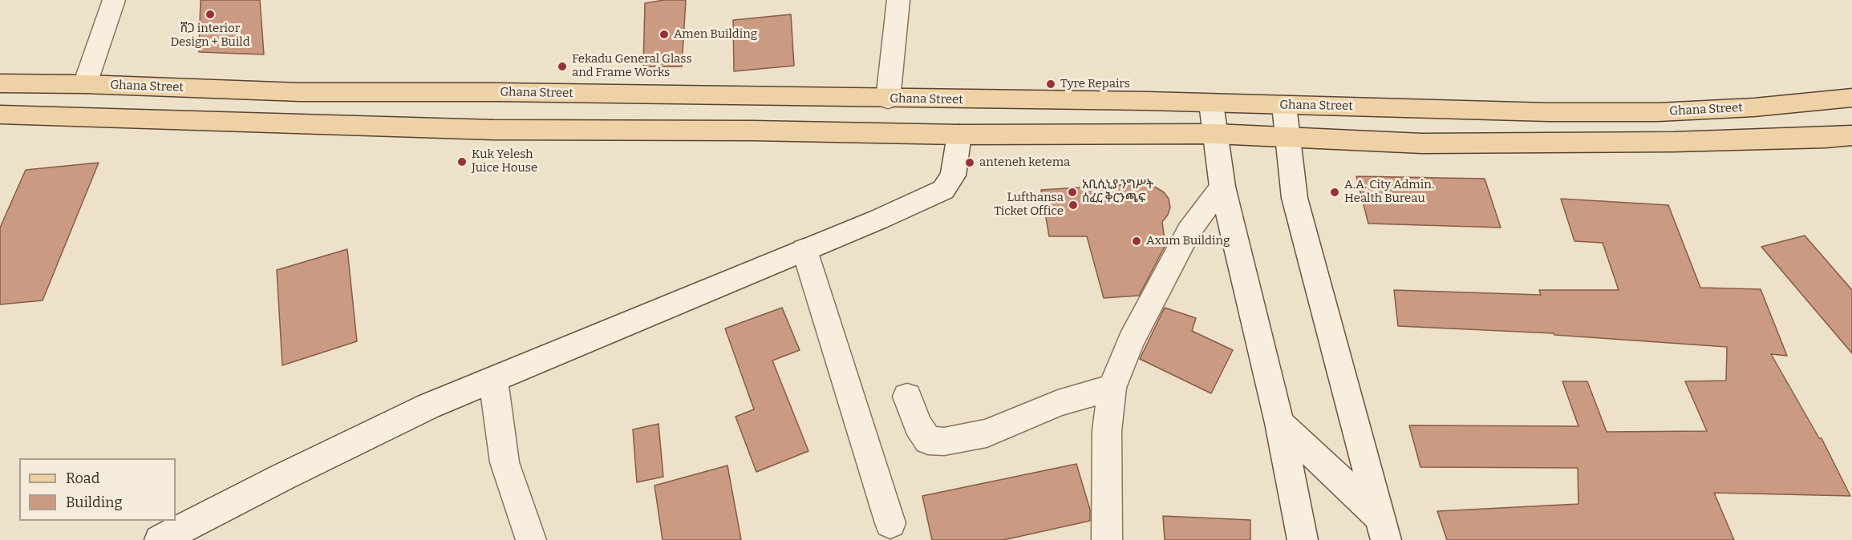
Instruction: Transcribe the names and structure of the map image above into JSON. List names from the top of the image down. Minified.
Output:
{"streets":{"main road":["Ghana Street"]},"places":["ሸጋ interior Design + Build","Amen Building","Fekadu General Glass and Frame Works","Tyre Repairs","Kuk Yelesh Juice House","anteneh ketema","አቢሲኒያ ንግሥት ሰፈር ቅርንጫፍ","A.A. City Admin. Health Bureau","Lufthansa Ticket Office","Axum Building"],"legend":["Road","Building"]}
